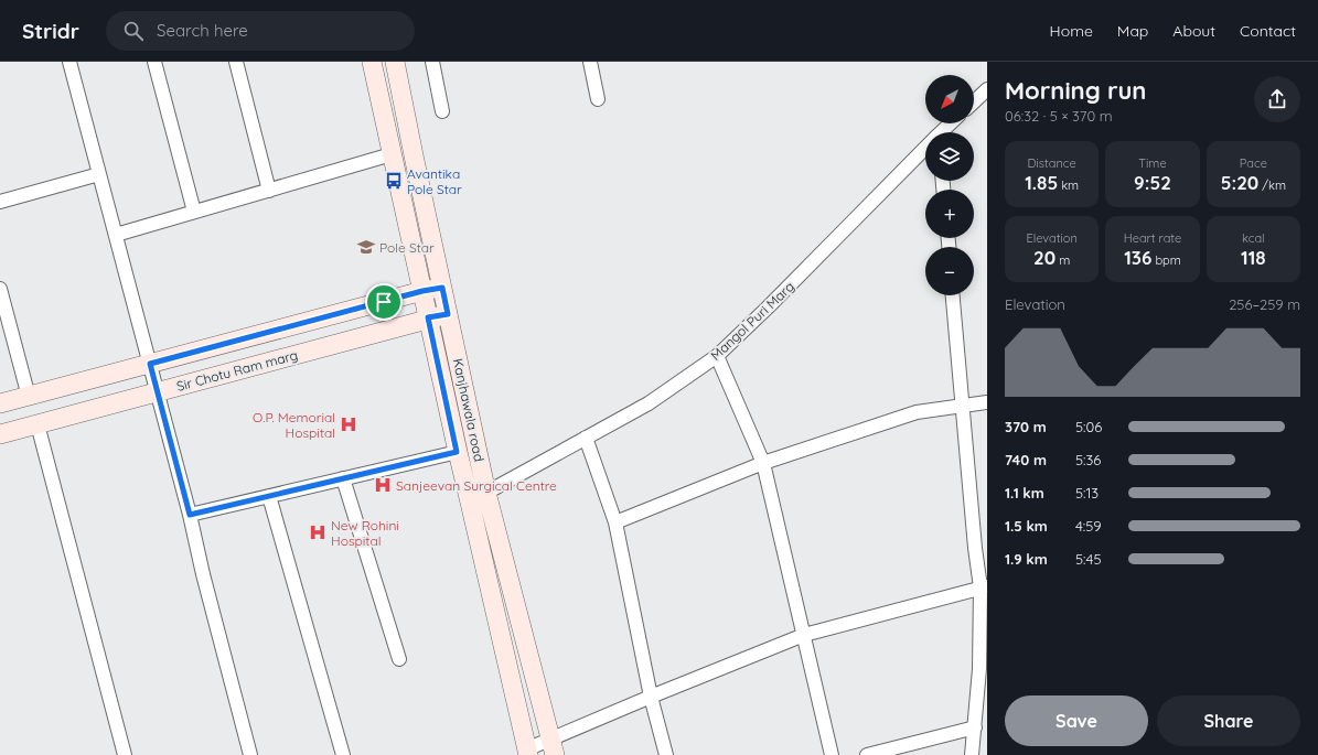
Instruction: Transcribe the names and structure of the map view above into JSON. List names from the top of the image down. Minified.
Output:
{"streets":{"main road":["Sir Chotu Ram marg","Kanjhawala road"],"street":["Mangol Puri Marg"]},"crossings":[["Mangol Puri Marg","Kanjhawala road"],["Sir Chotu Ram marg","Kanjhawala road"]],"places":{"bus stop":["Avantika Pole Star"],"school or university":["Pole Star"],"hospital":["O.P. Memorial Hospital","Sanjeevan Surgical Centre","New Rohini Hospital"]},"north":"bottom left","page":{"header":"Stridr","search":"Search here","nav":["Home","Map","About","Contact"],"heading":["Morning run","06:32 · 5 × 370 m"],"map_buttons":["+","−"],"stats":[["Distance","1.85 km"],["Time","9:52"],["Pace","5:20 /km"],["Elevation","20 m"],["Heart rate","136 bpm"],["kcal","118"]],"chart":["Elevation","256–259 m"],"list":[{"name":"370 m","note":"5:06"},{"name":"740 m","note":"5:36"},{"name":"1.1 km","note":"5:13"},{"name":"1.5 km","note":"4:59"},{"name":"1.9 km","note":"5:45"}],"buttons":["Save","Share"]}}
